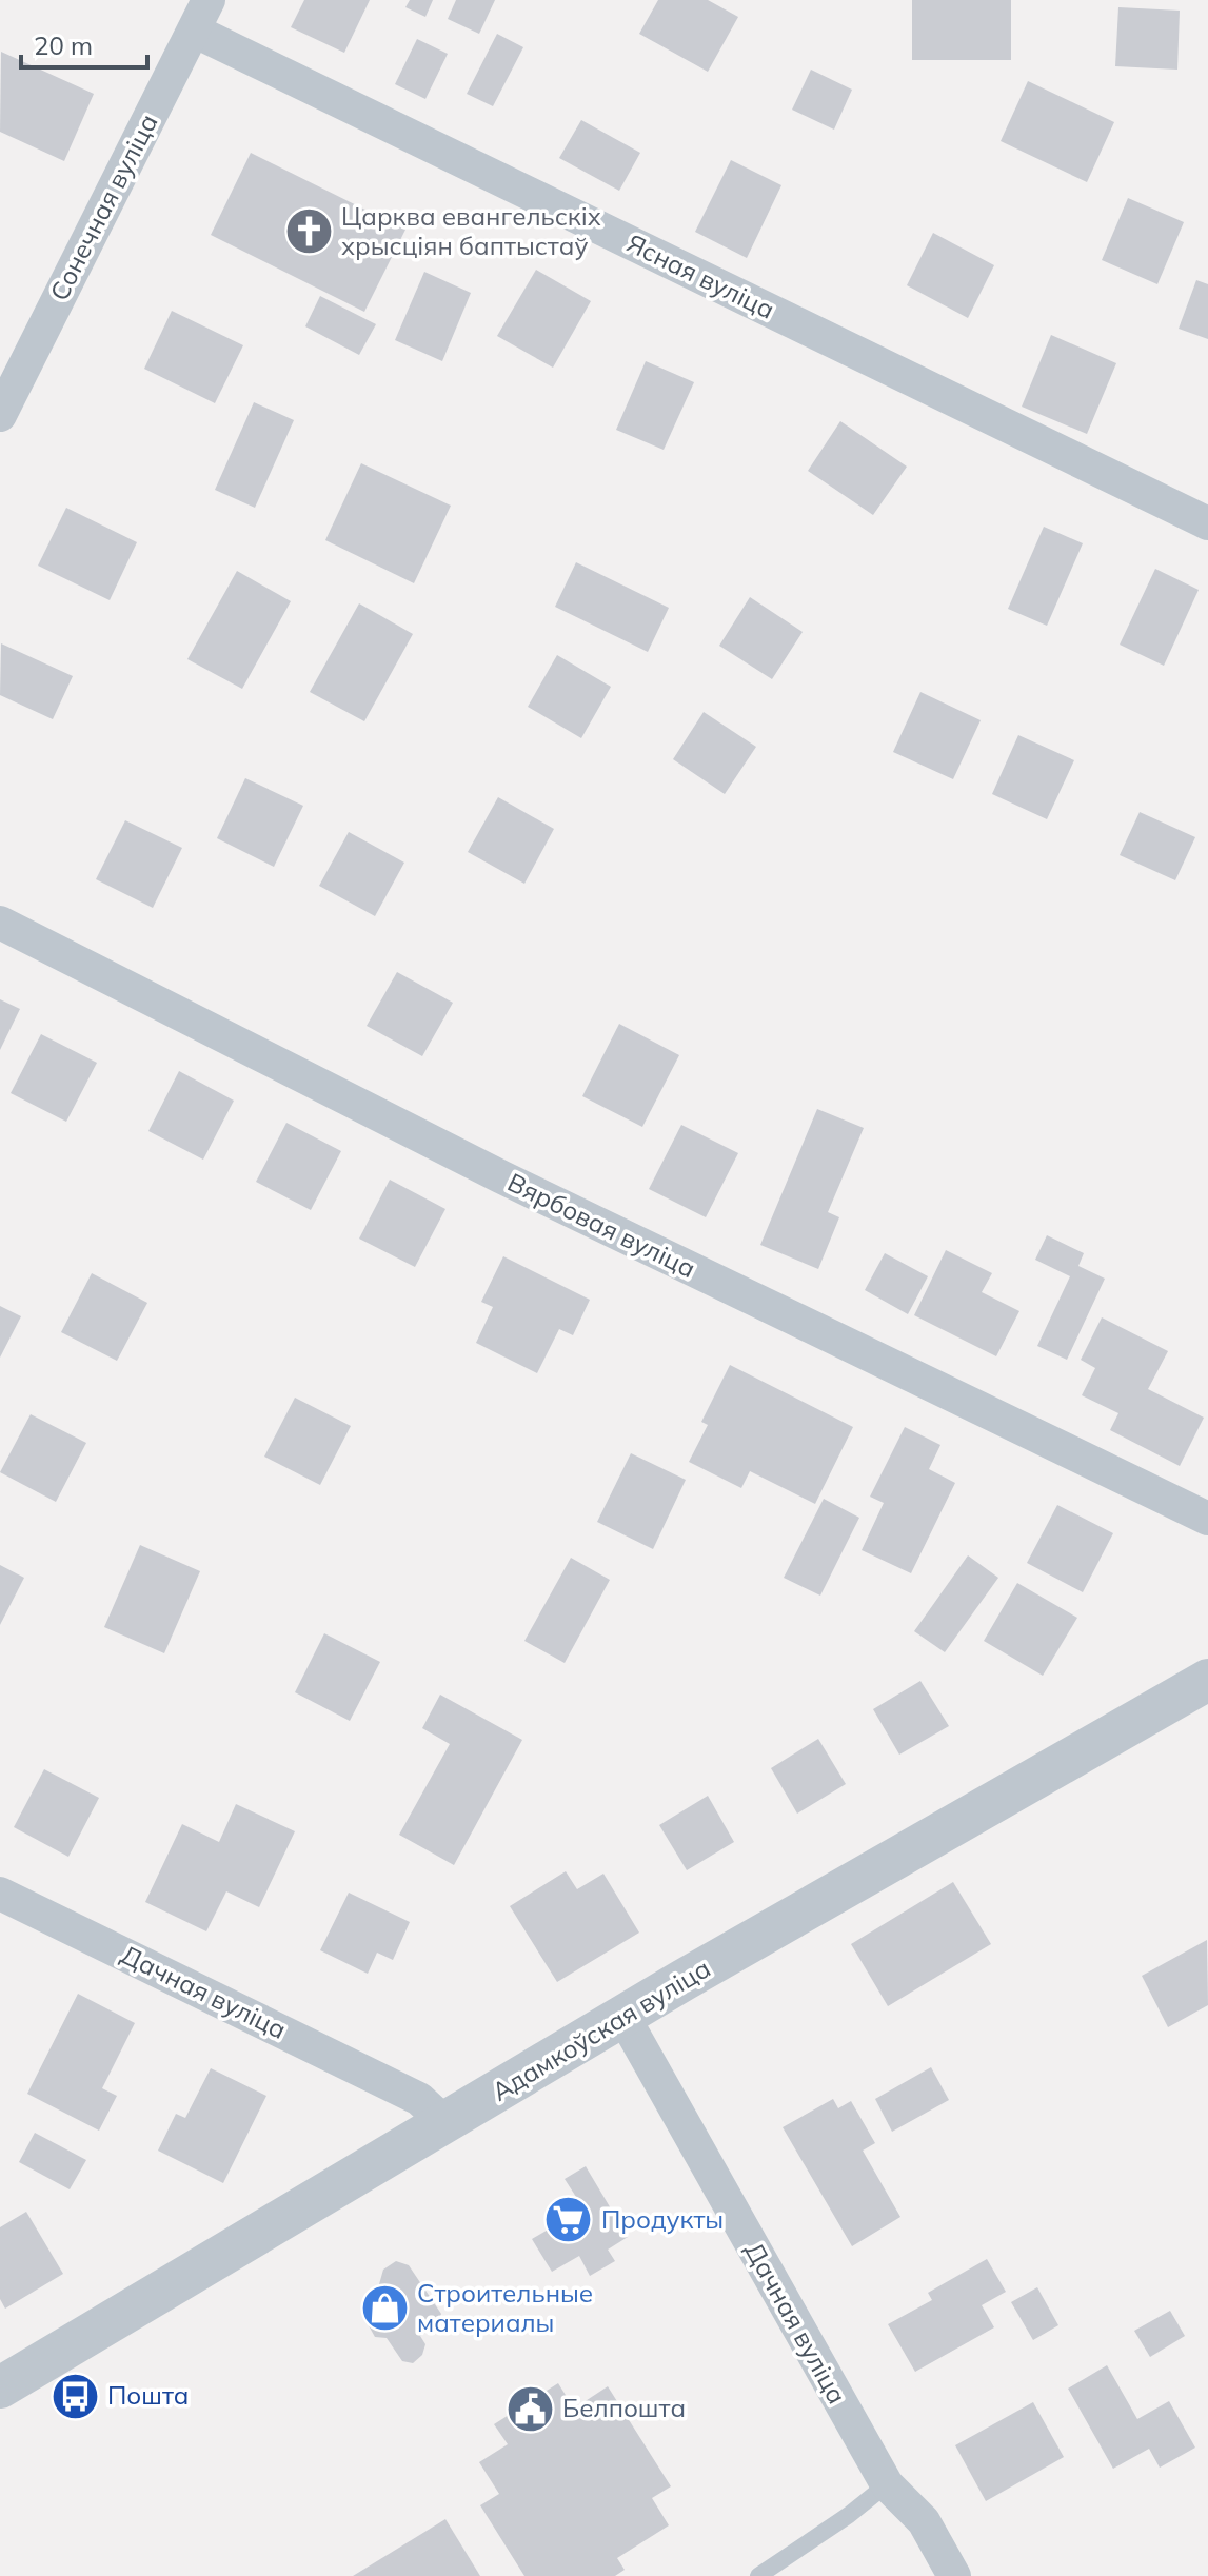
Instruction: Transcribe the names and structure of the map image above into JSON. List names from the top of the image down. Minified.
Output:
{"streets":{"street":["Сонечная вуліца","Ясная вуліца","Вярбовая вуліца","Дачная вуліца","Адамкоўская вуліца"]},"crossings":[["Сонечная вуліца","Ясная вуліца"],["Дачная вуліца","Адамкоўская вуліца"]],"places":{"church":["Царква евангельскіх хрысціян баптыстаў"],"supermarket":["Продукты"],"shop":["Строительные материалы"],"bus stop":["Пошта"],"public building":["Белпошта"]},"scale_bar":"20 m"}
